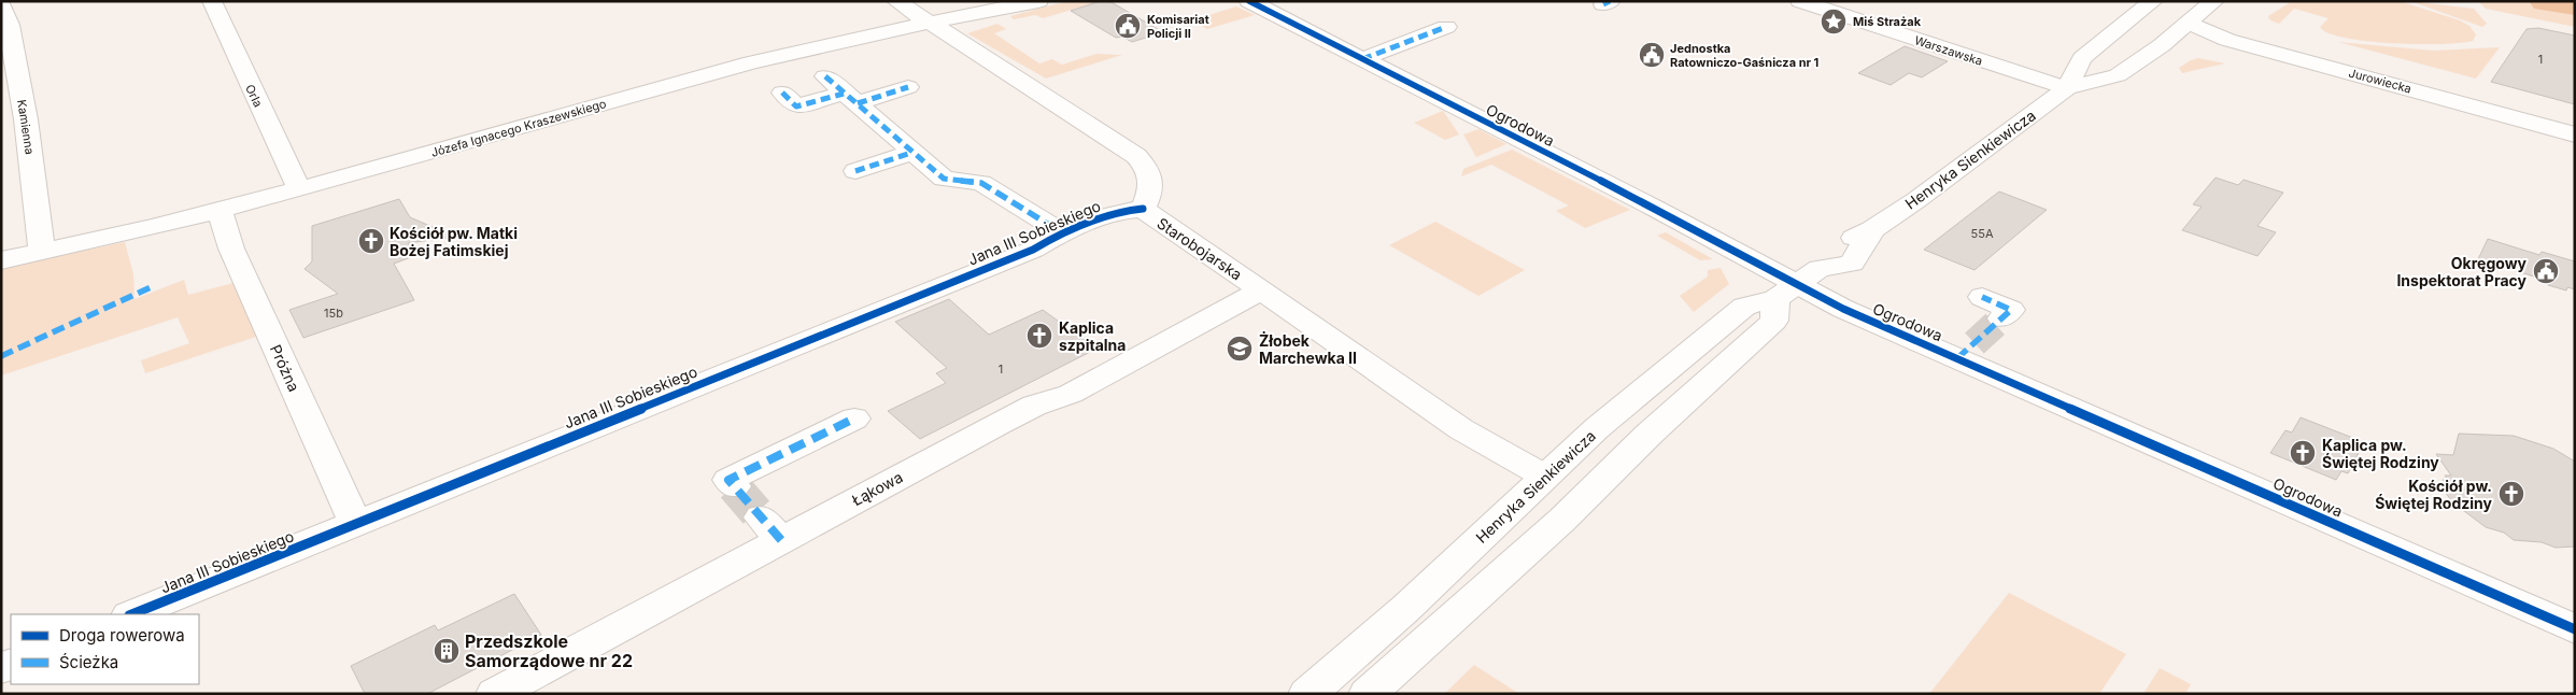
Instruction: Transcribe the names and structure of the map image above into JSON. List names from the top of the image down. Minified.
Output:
{"streets":{"street":["Warszawska","Jurowiecka","Orla","Ogrodowa","Kamienna","Józefa Ignacego Kraszewskiego","Henryka Sienkiewicza","Jana III Sobieskiego","Starobojarska","Próżna","Łąkowa"]},"crossings":[["Warszawska","Henryka Sienkiewicza"],["Jurowiecka","Henryka Sienkiewicza"],["Orla","Józefa Ignacego Kraszewskiego"],["Ogrodowa","Henryka Sienkiewicza"],["Kamienna","Józefa Ignacego Kraszewskiego"],["Józefa Ignacego Kraszewskiego","Starobojarska"],["Józefa Ignacego Kraszewskiego","Próżna"],["Henryka Sienkiewicza","Starobojarska"],["Jana III Sobieskiego","Starobojarska"],["Jana III Sobieskiego","Próżna"],["Starobojarska","Łąkowa"]],"places":{"place":["Miś Strażak"],"public building":["Komisariat Policji II","Jednostka Ratowniczo-Gaśnicza nr 1","Okręgowy Inspektorat Pracy"],"church":["Kościół pw. Matki Bożej Fatimskiej","Kaplica szpitalna","Kaplica pw. Świętej Rodziny","Kościół pw. Świętej Rodziny"],"school or university":["Żłobek Marchewka II"],"building":["Przedszkole Samorządowe nr 22"]},"house_numbers":["1","55A","15b","1"],"legend":["Droga rowerowa","Ścieżka"]}
